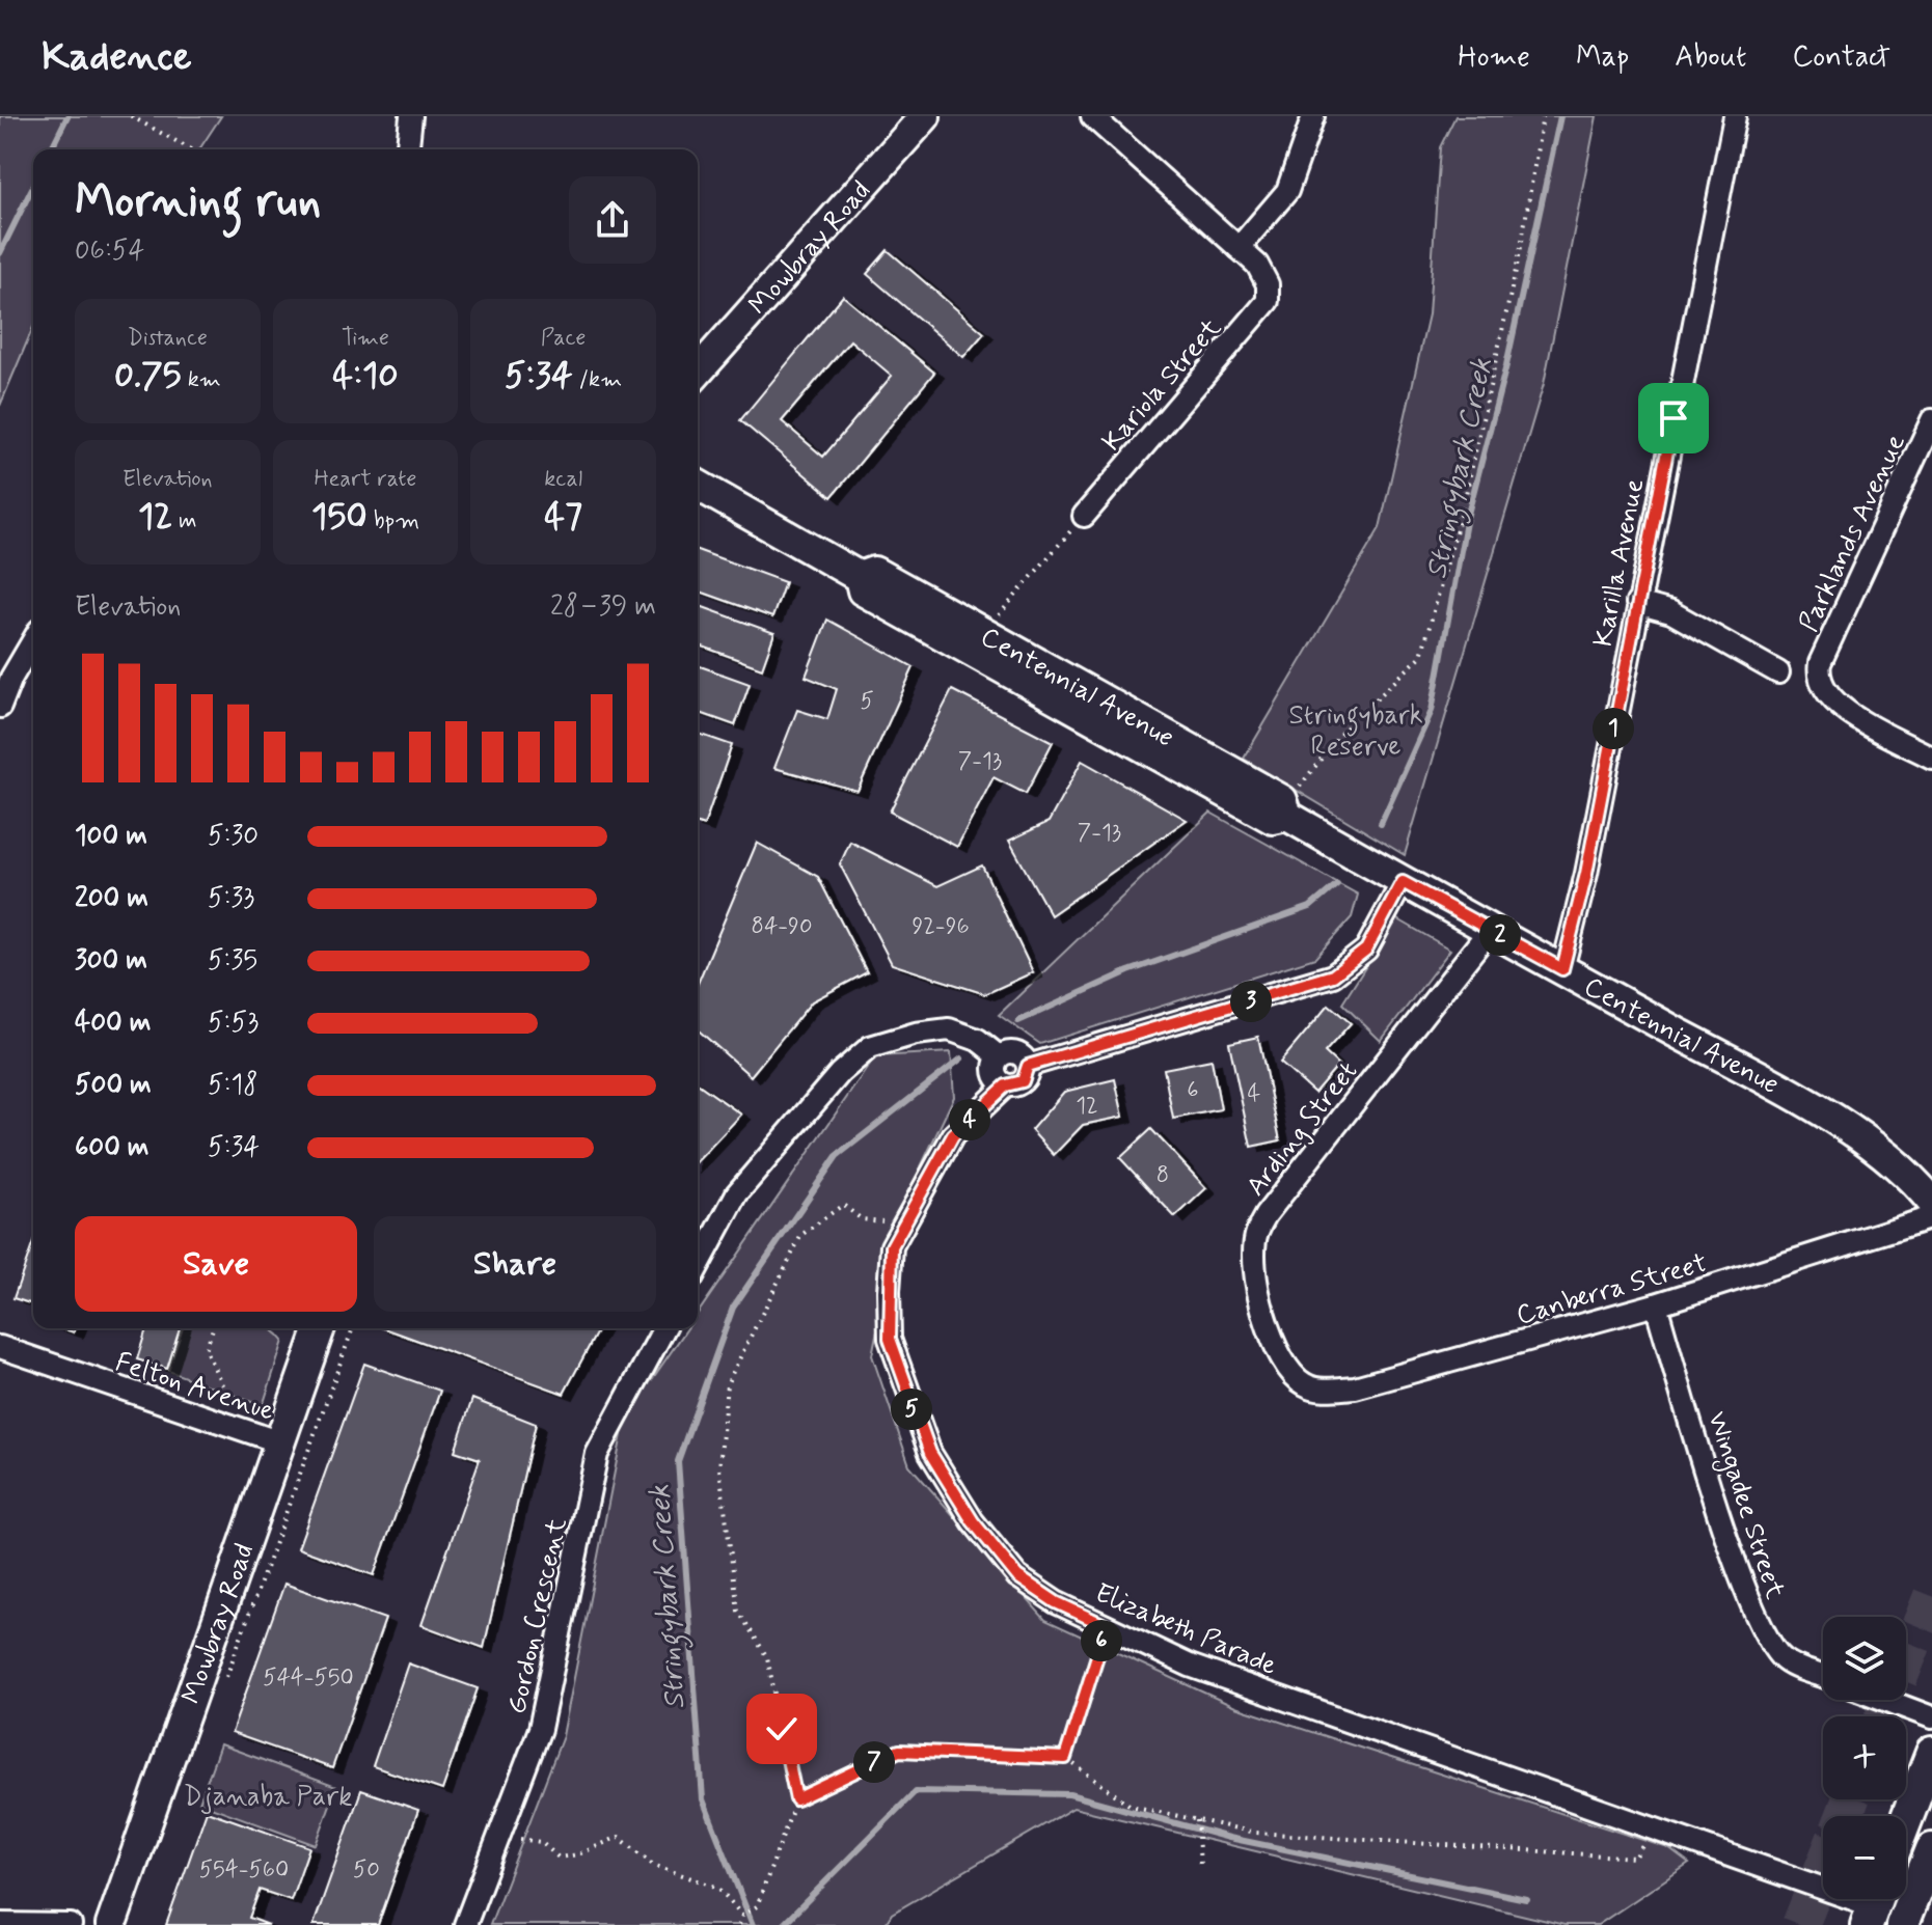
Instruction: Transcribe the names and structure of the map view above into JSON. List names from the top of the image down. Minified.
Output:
{"streets":{"main road":["Mowbray Road","Centennial Avenue"],"street":["Kariola Street","Parklands Avenue","Karilla Avenue","Arding Street","Canberra Street","Felton Avenue","Wingadee Street","Gordon Crescent","Elizabeth Parade"]},"crossings":[["Mowbray Road","Felton Avenue"],["Karilla Avenue","Centennial Avenue"],["Centennial Avenue","Arding Street"],["Arding Street","Canberra Street"],["Canberra Street","Wingadee Street"]],"water":["Stringybark Creek"],"parks":["Stringybark Reserve","Djanaba Park"],"house_numbers":["5","7-13","7-13","84-90","92-96","6","4","12","8","544-550","554-560","50"],"page":{"header":"Kadence","nav":["Home","Map","About","Contact"],"heading":["Morning run","06:54"],"stats":[["Distance","0.75 km"],["Time","4:10"],["Pace","5:34 /km"],["Elevation","12 m"],["Heart rate","150 bpm"],["kcal","47"]],"chart":["Elevation","28–39 m"],"pins":["1","2","3","4","5","6","7"],"list":[{"name":"100 m","note":"5:30"},{"name":"200 m","note":"5:33"},{"name":"300 m","note":"5:35"},{"name":"400 m","note":"5:53"},{"name":"500 m","note":"5:18"},{"name":"600 m","note":"5:34"}],"buttons":["Save","Share"],"map_buttons":["+","−"]}}
